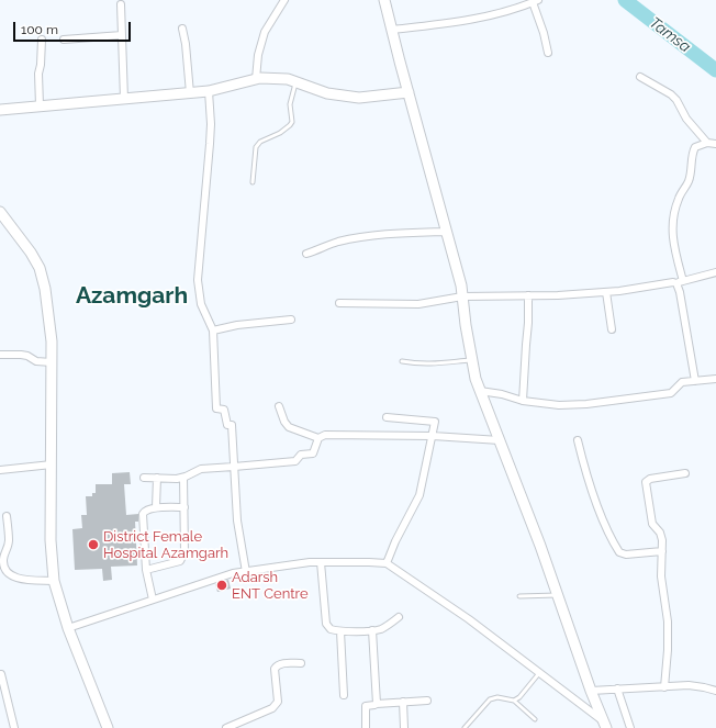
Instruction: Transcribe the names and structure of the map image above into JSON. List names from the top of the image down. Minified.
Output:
{"districts":["Azamgarh"],"water":["Tamsa"],"places":["District Female Hospital Azamgarh","Adarsh ENT Centre"],"scale_bar":"100 m"}
